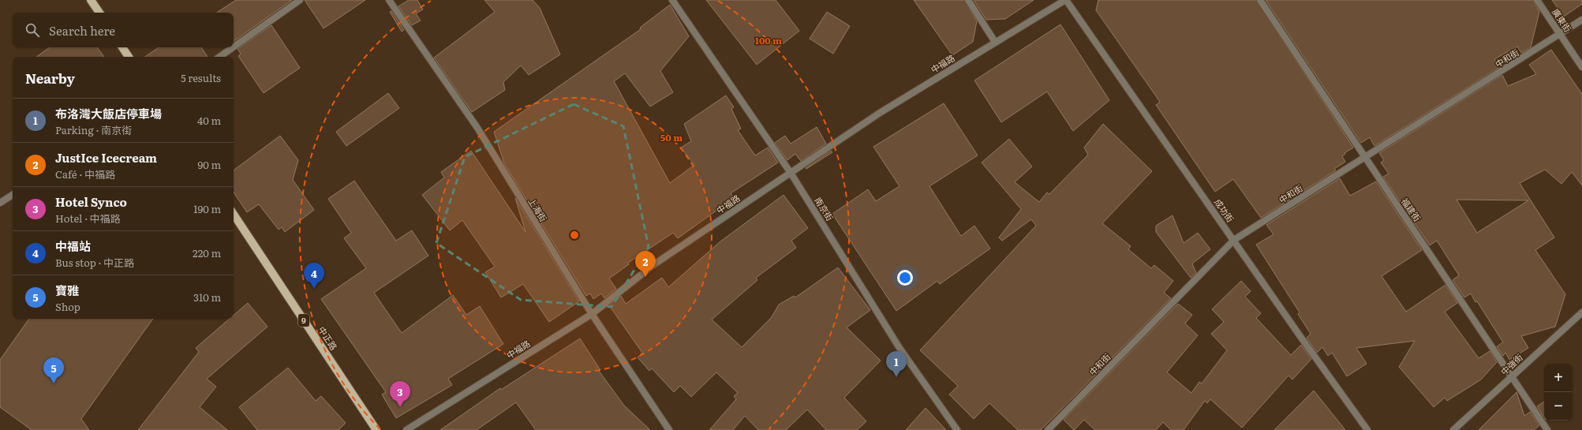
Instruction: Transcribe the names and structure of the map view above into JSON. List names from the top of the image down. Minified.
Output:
{"streets":{"main road":["9","中正路"],"street":["廣東街","中和街","中福路","南京街","上海街","福建街","成功街","中強街"]},"crossings":[["廣東街","中和街"],["中和街","福建街"],["中和街","成功街"],["中福路","南京街"],["中福路","上海街"],["中福路","成功街"],["福建街","中強街"]],"page":{"search":"Search here","heading":["Nearby","5 results"],"list":[{"mark":"1","name":"布洛灣大飯店停車場","note":"Parking · 南京街","value":"40 m"},{"mark":"2","name":"JustIce Icecream","note":"Café · 中福路","value":"90 m"},{"mark":"3","name":"Hotel Synco","note":"Hotel · 中福路","value":"190 m"},{"mark":"4","name":"中福站","note":"Bus stop · 中正路","value":"220 m"},{"mark":"5","name":"寶雅","note":"Shop","value":"310 m"}],"pins":["2","4","1","5","3"],"map_buttons":["+","−"]},"rings":["100 m","50 m"]}
